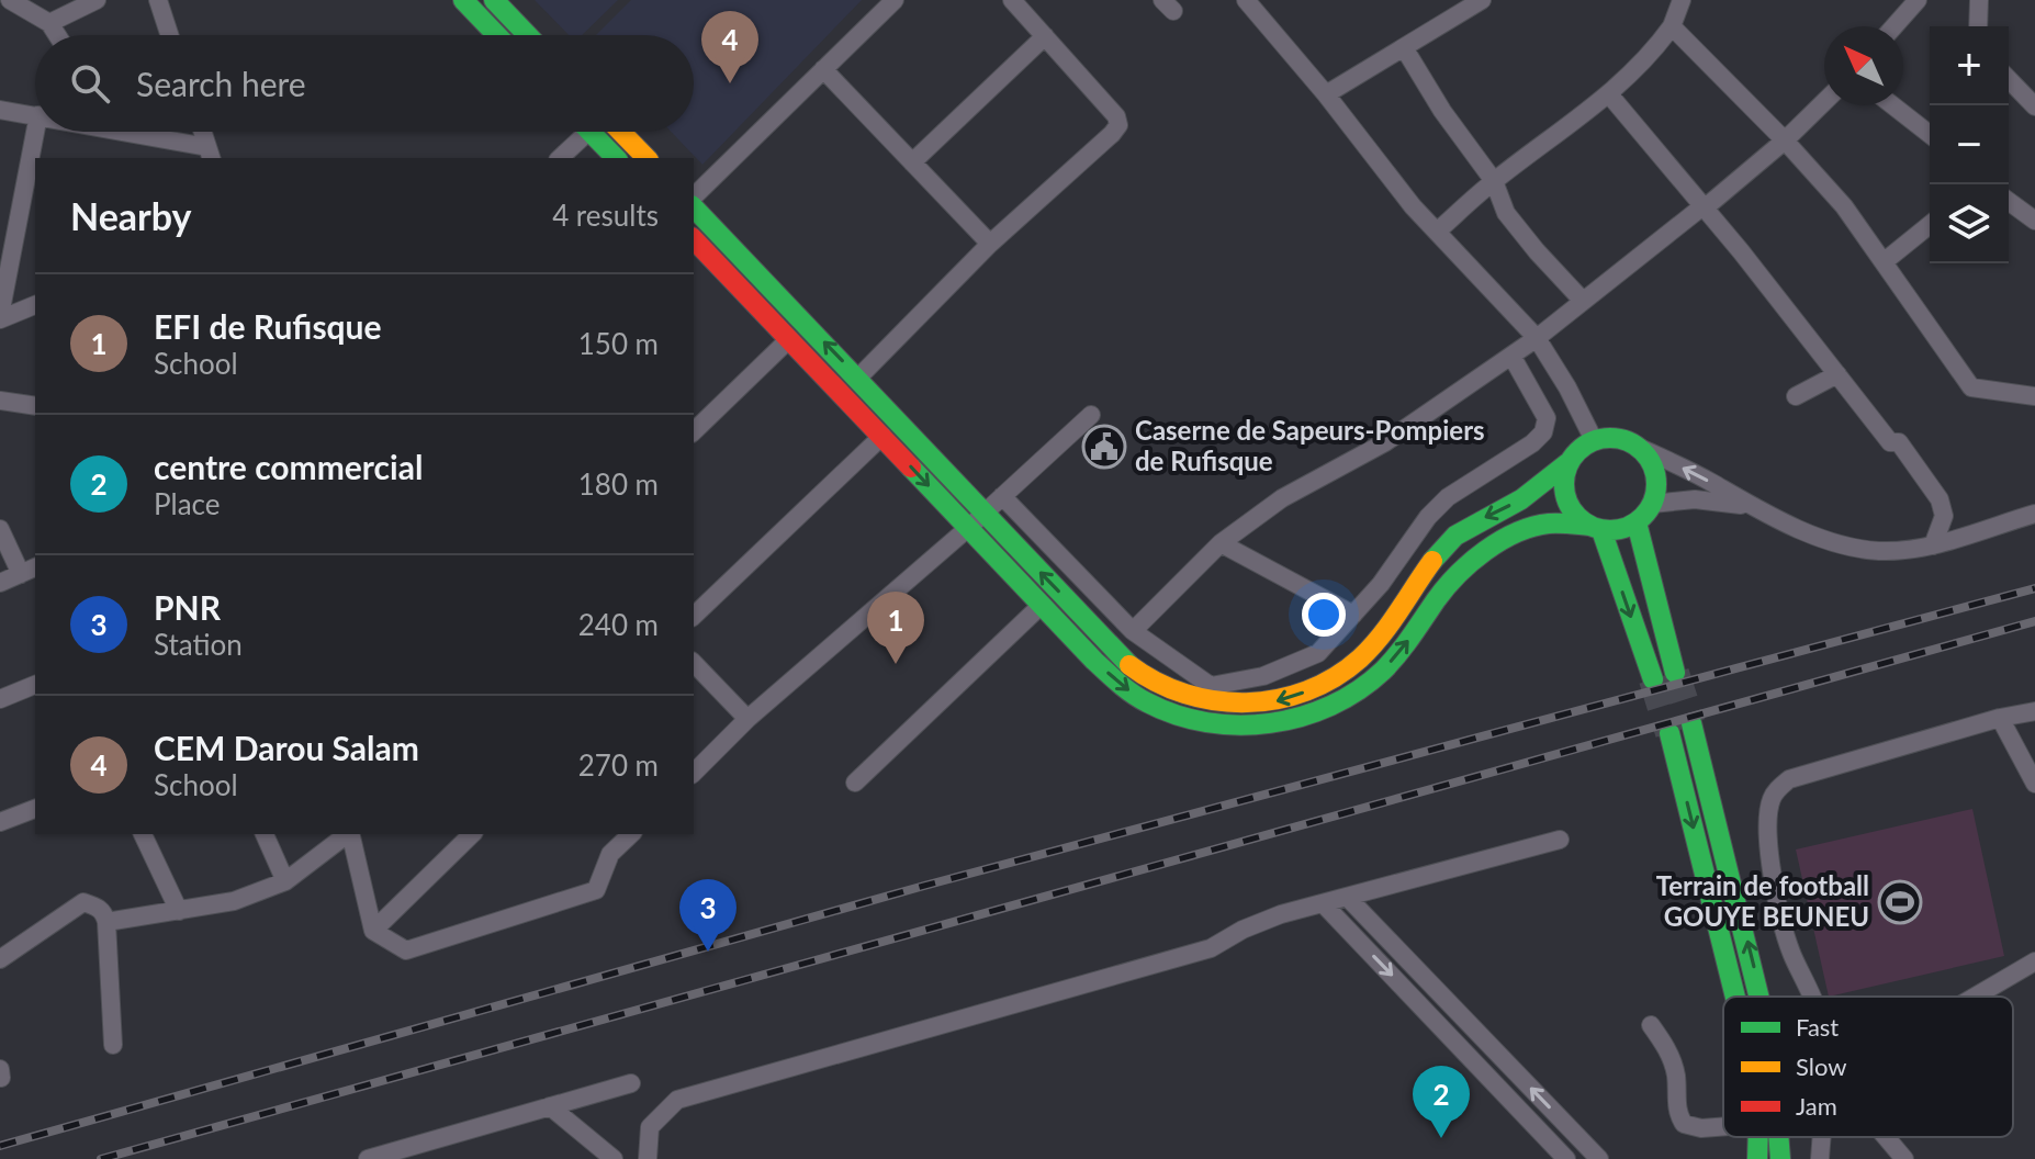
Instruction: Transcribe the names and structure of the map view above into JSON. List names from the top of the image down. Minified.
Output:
{"places":{"public building":["Caserne de Sapeurs-Pompiers de Rufisque"],"sports":["Terrain de football GOUYE BEUNEU"]},"legend":["Fast","Slow","Jam"],"north":"top left","page":{"pins":["4","1","3","2"],"map_buttons":["+","−"],"search":"Search here","heading":["Nearby","4 results"],"list":[{"mark":"1","name":"EFI de Rufisque","note":"School","value":"150 m"},{"mark":"2","name":"centre commercial","note":"Place","value":"180 m"},{"mark":"3","name":"PNR","note":"Station","value":"240 m"},{"mark":"4","name":"CEM Darou Salam","note":"School","value":"270 m"}]}}
